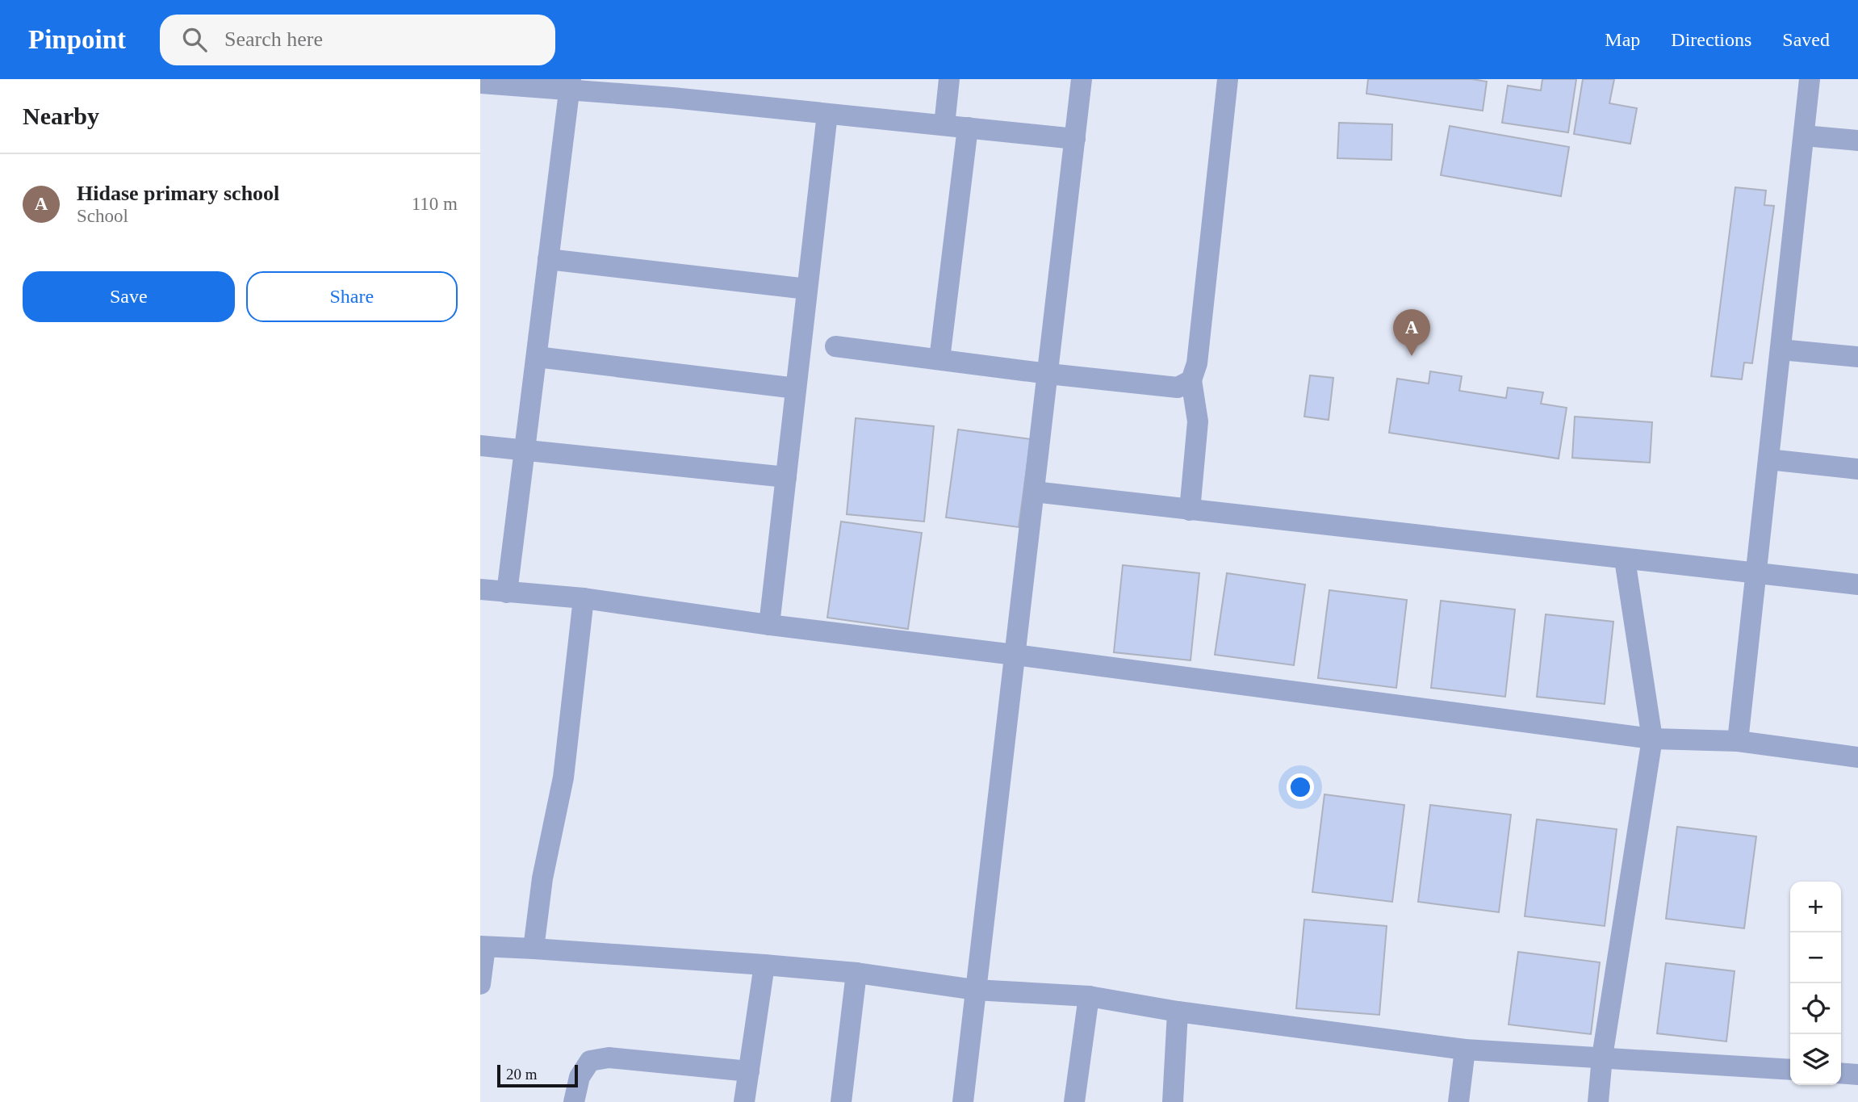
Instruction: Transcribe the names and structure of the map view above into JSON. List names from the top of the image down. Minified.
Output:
{"scale_bar":"20 m","page":{"header":"Pinpoint","search":"Search here","nav":["Map","Directions","Saved"],"heading":"Nearby","list":[{"mark":"A","name":"Hidase primary school","note":"School","value":"110 m"}],"buttons":["Save","Share"],"pins":"A","map_buttons":["+","−"],"scale":"20 m"}}
